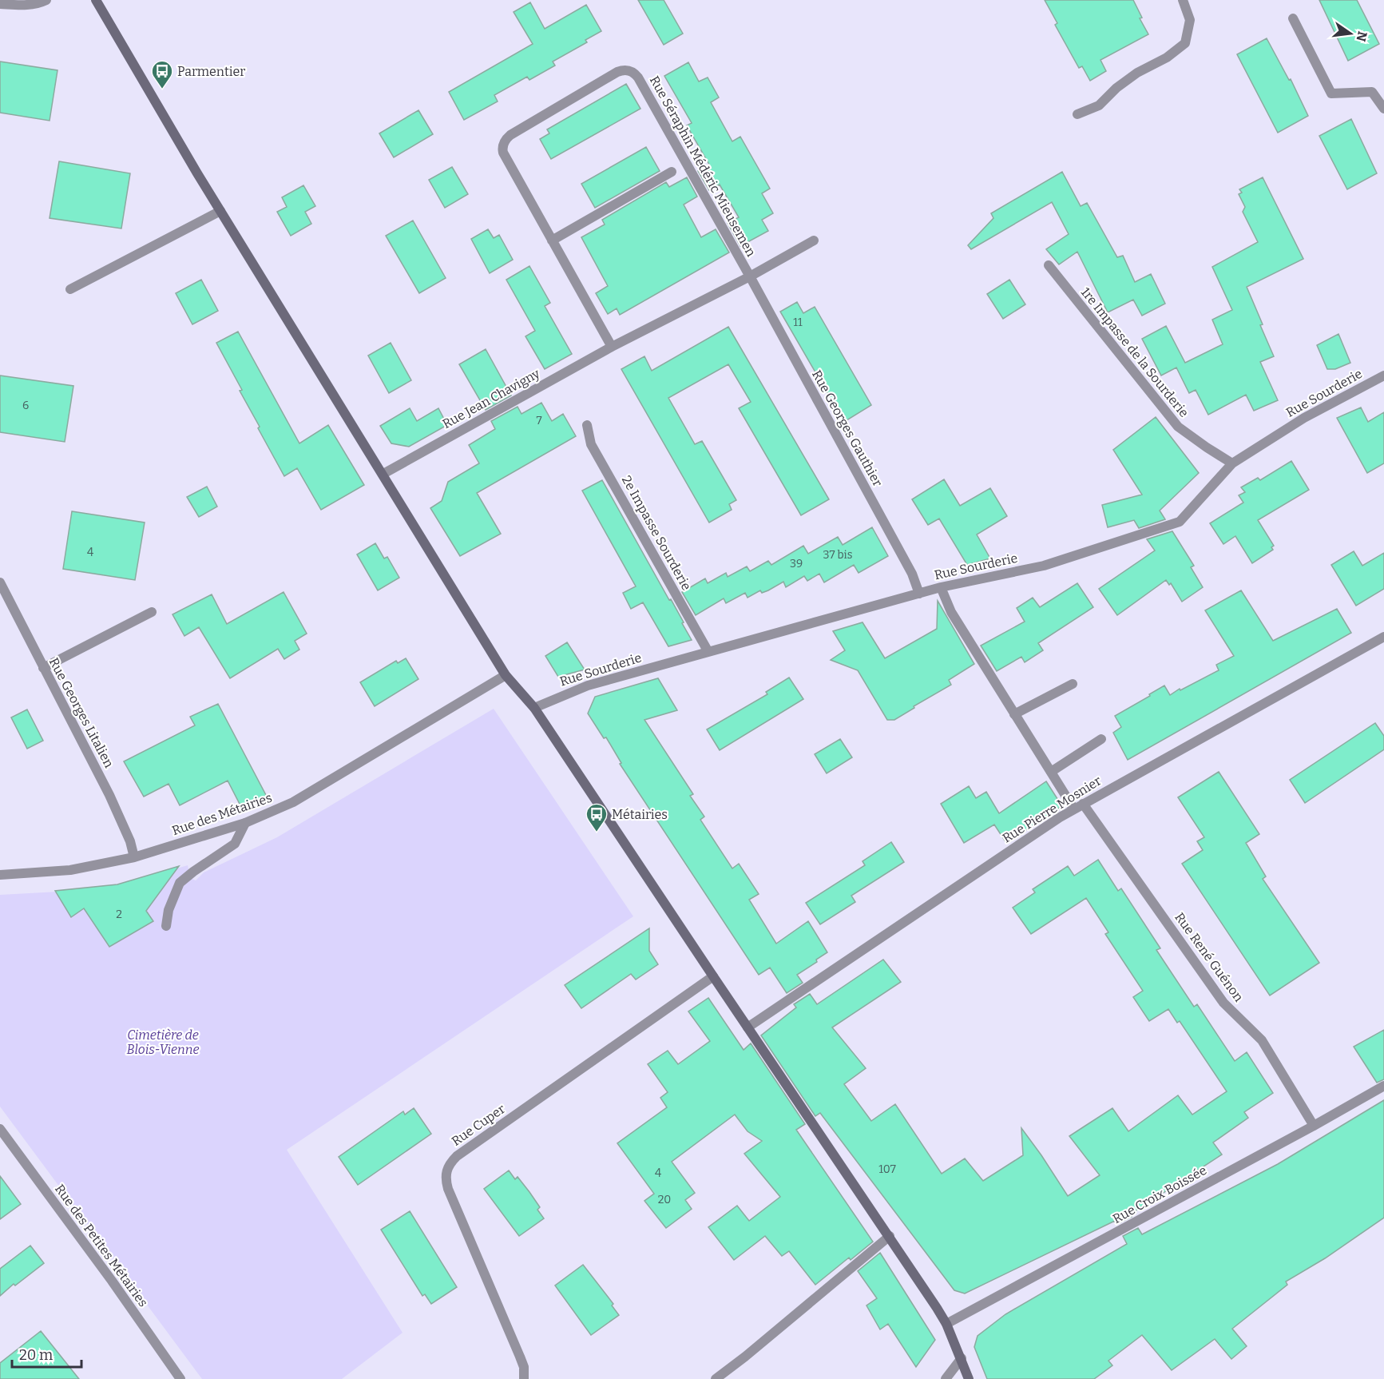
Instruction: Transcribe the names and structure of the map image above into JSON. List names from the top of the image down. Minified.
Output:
{"streets":{"street":["Rue Séraphin Médéric Mieusemen","1re Impasse de la Sourderie","Rue Sourderie","Rue Jean Chavigny","Rue Georges Gauthier","2e Impasse Sourderie","Rue Georges Litalien","Rue Pierre Mosnier","Rue des Métairies","Rue René Guénon","Rue Cuper","Rue Croix Boissée","Rue des Petites Métairies"]},"crossings":[["Rue Séraphin Médéric Mieusemen","Rue Jean Chavigny"],["Rue Séraphin Médéric Mieusemen","Rue Georges Gauthier"],["1re Impasse de la Sourderie","Rue Sourderie"],["Rue Sourderie","Rue Georges Gauthier"],["Rue Sourderie","2e Impasse Sourderie"],["Rue Sourderie","Rue René Guénon"],["Rue Jean Chavigny","Rue Georges Gauthier"],["Rue Georges Litalien","Rue des Métairies"],["Rue Pierre Mosnier","Rue René Guénon"],["Rue René Guénon","Rue Croix Boissée"]],"parks":["Cimetière de Blois-Vienne"],"places":{"bus stop":["Parmentier","Métairies"]},"house_numbers":["11","6","7","4","37 bis","39","2","107","4","20"],"scale_bar":"20 m","north":"right"}
